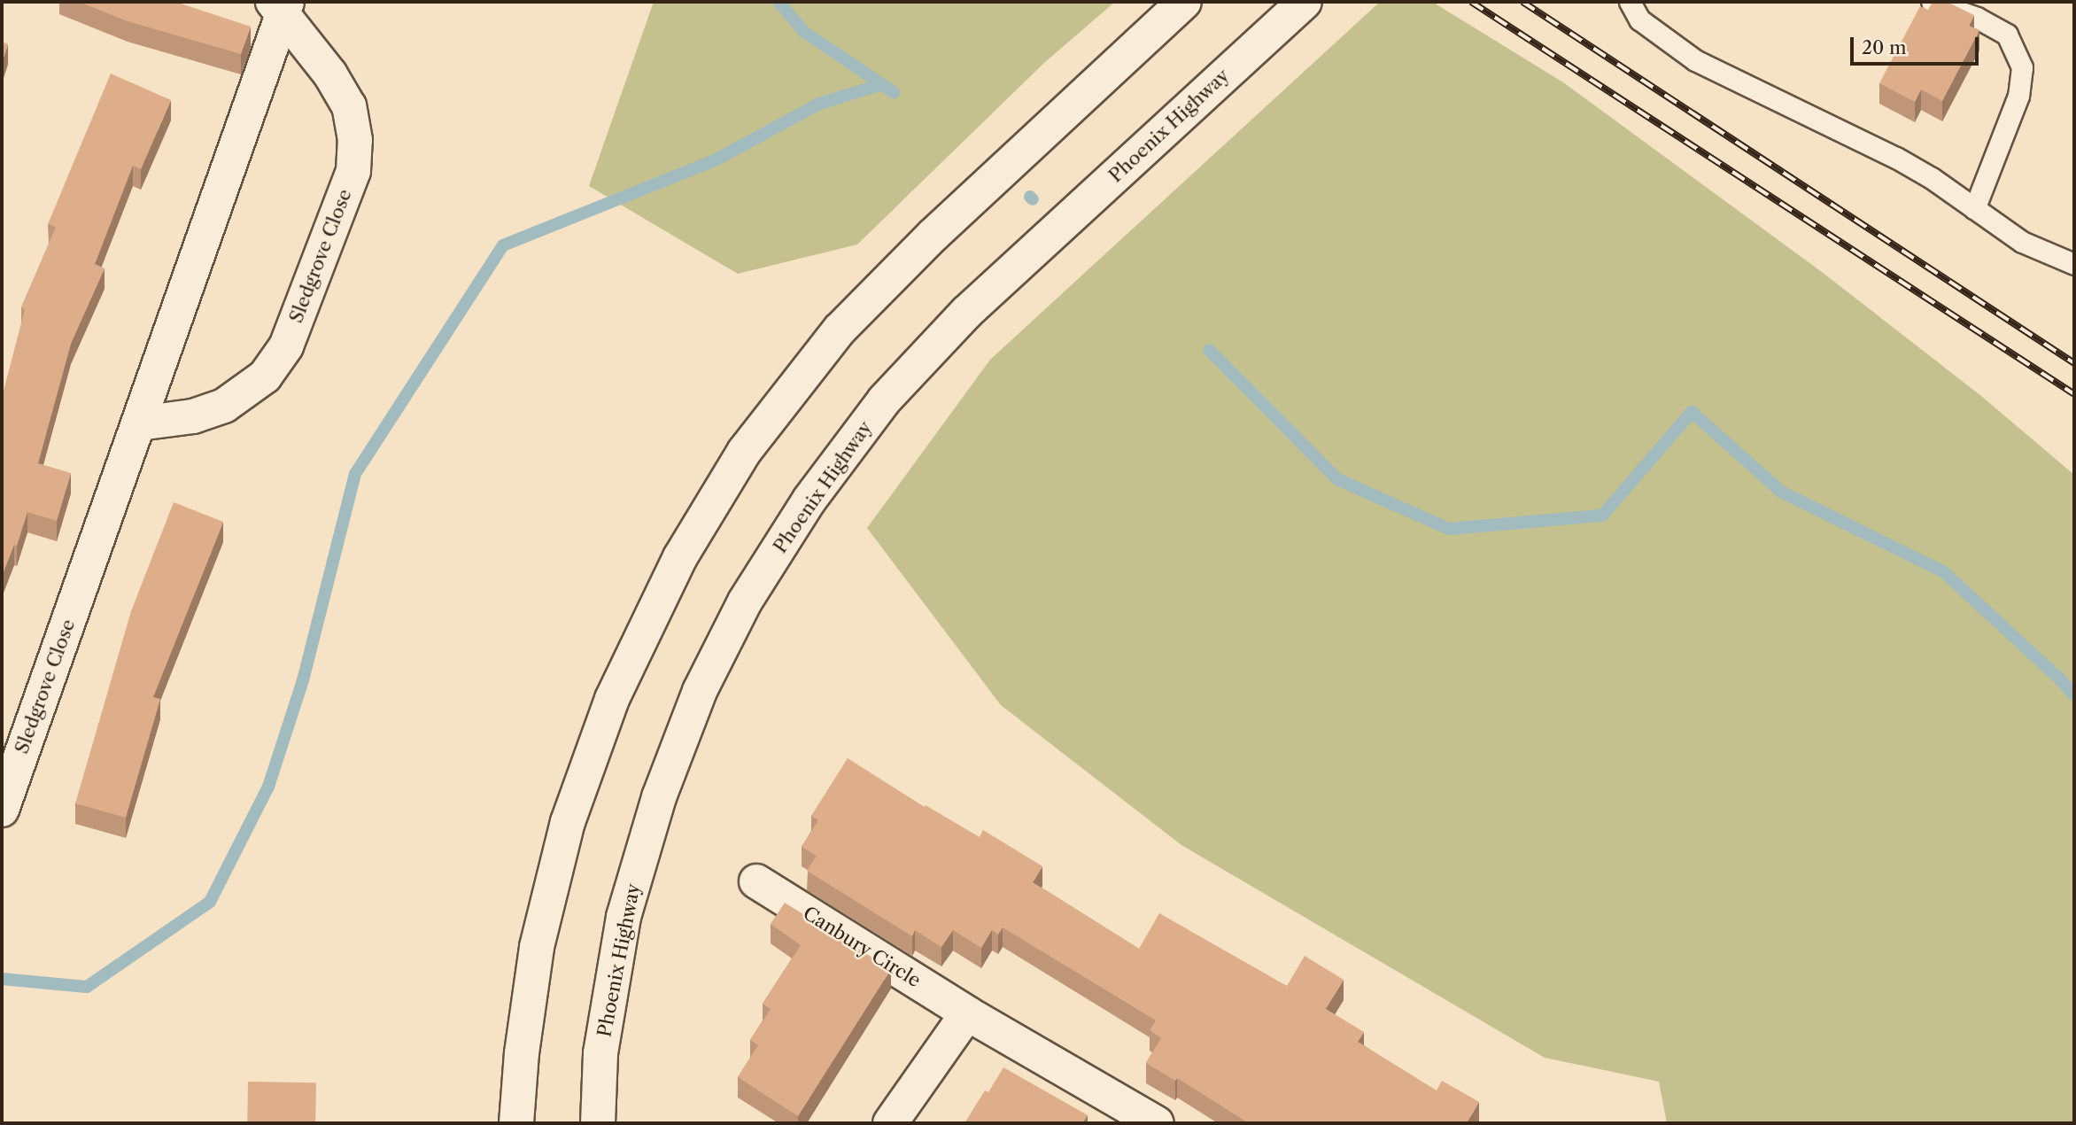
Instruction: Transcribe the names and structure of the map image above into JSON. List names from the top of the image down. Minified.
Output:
{"streets":{"main road":["Phoenix Highway","Sledgrove Close","Canbury Circle"]},"scale_bar":"20 m"}
